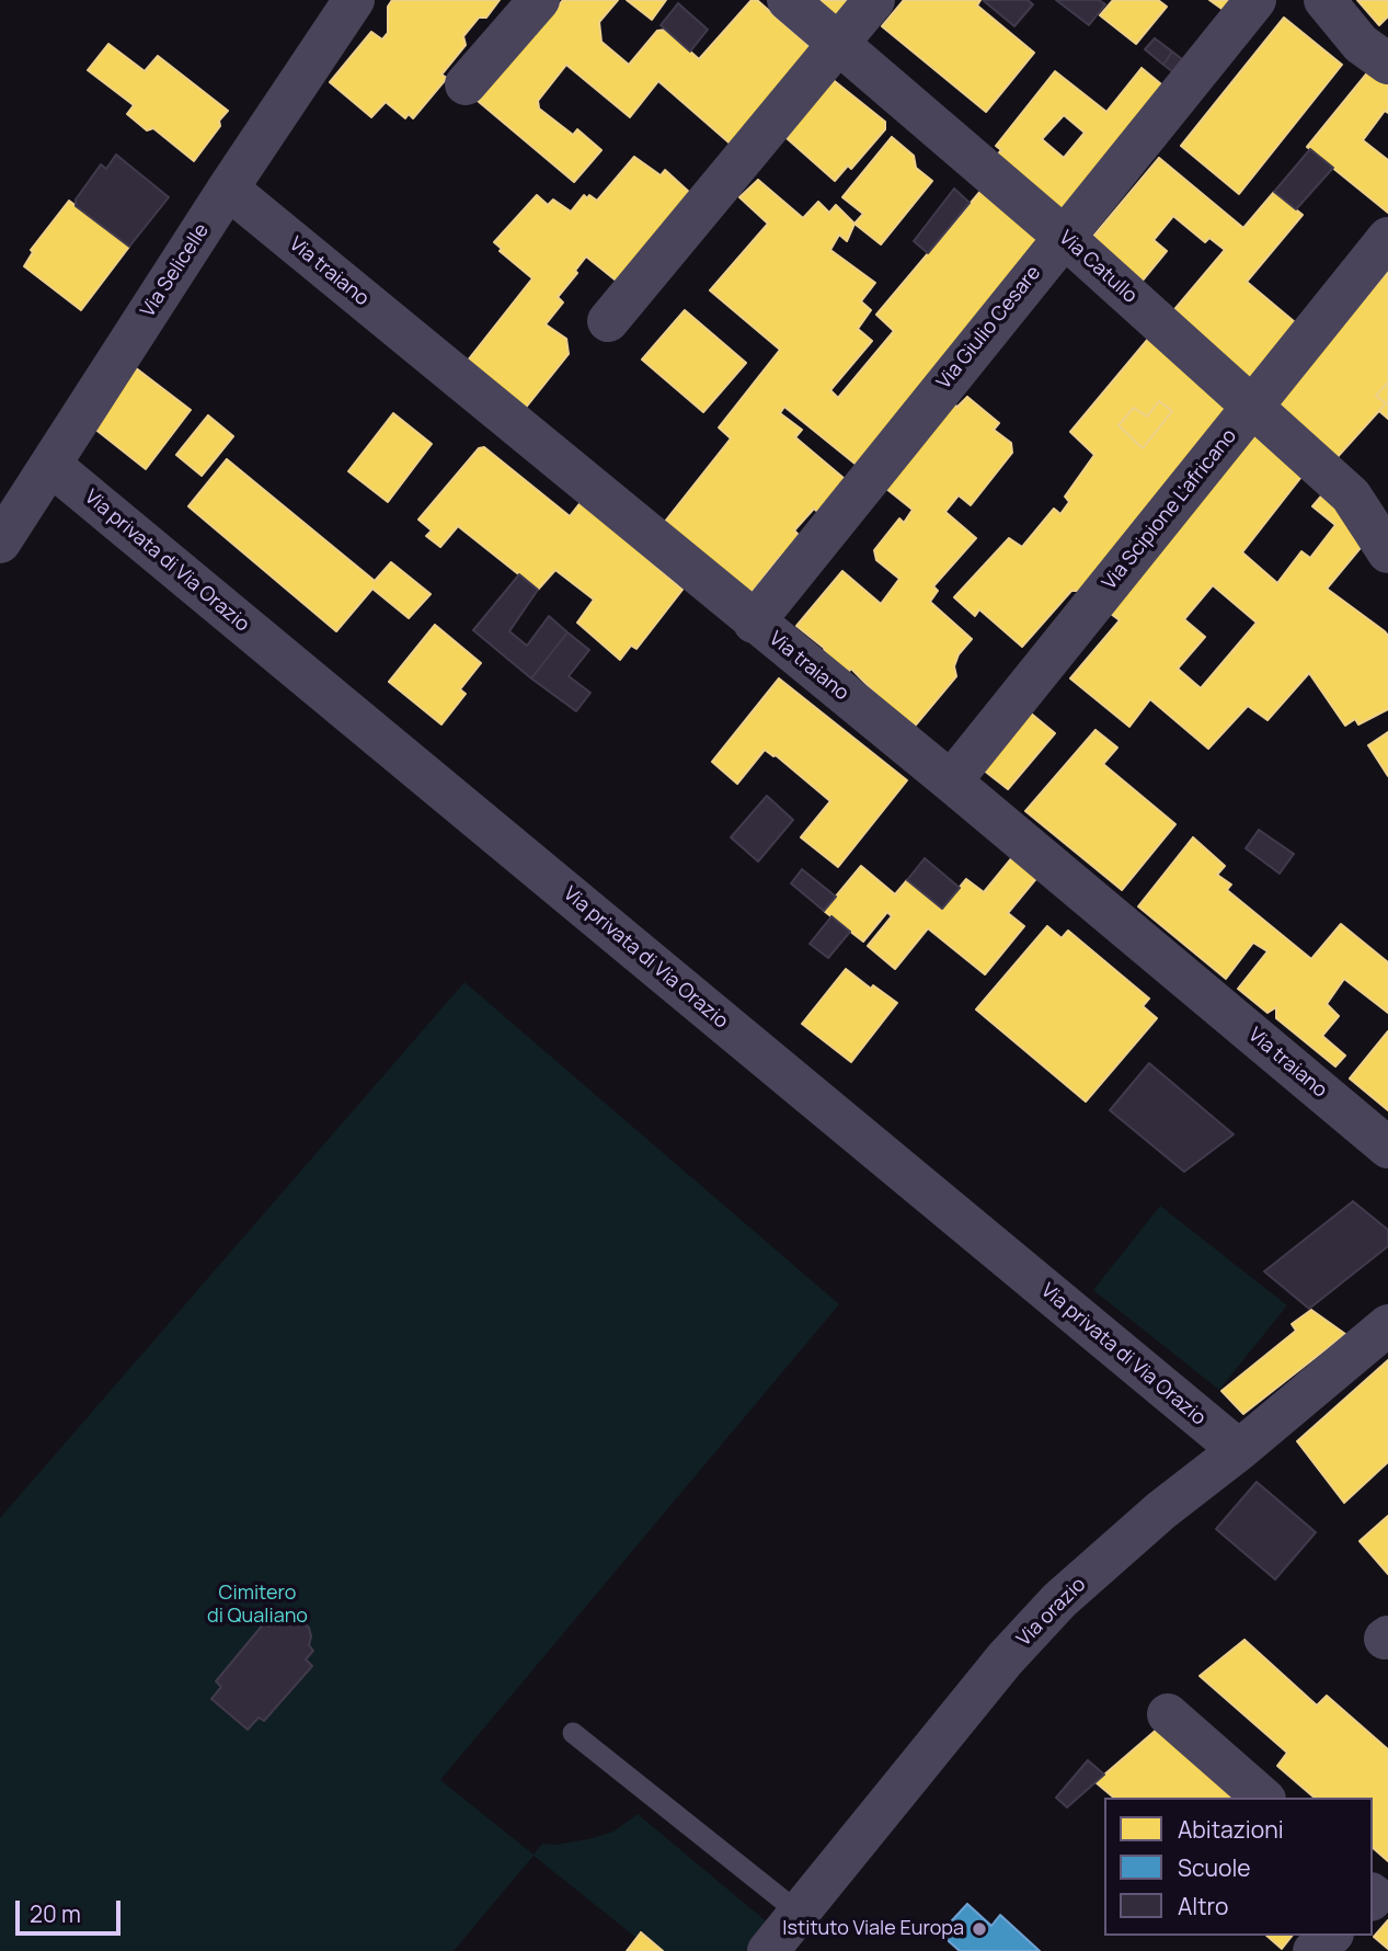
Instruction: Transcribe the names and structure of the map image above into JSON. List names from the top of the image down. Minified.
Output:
{"streets":{"street":["Via Catullo","Via Selicelle","Via traiano","Via Giulio Cesare","Via Scipione L'africano","Via privata di Via Orazio","Via orazio"]},"crossings":[["Via Catullo","Via Giulio Cesare"],["Via Catullo","Via Scipione L'africano"],["Via Selicelle","Via traiano"],["Via Selicelle","Via privata di Via Orazio"],["Via traiano","Via Giulio Cesare"],["Via traiano","Via Scipione L'africano"],["Via privata di Via Orazio","Via orazio"]],"parks":["Cimitero di Qualiano"],"places":["Istituto Viale Europa"],"legend":["Abitazioni","Scuole","Altro"],"scale_bar":"20 m"}
